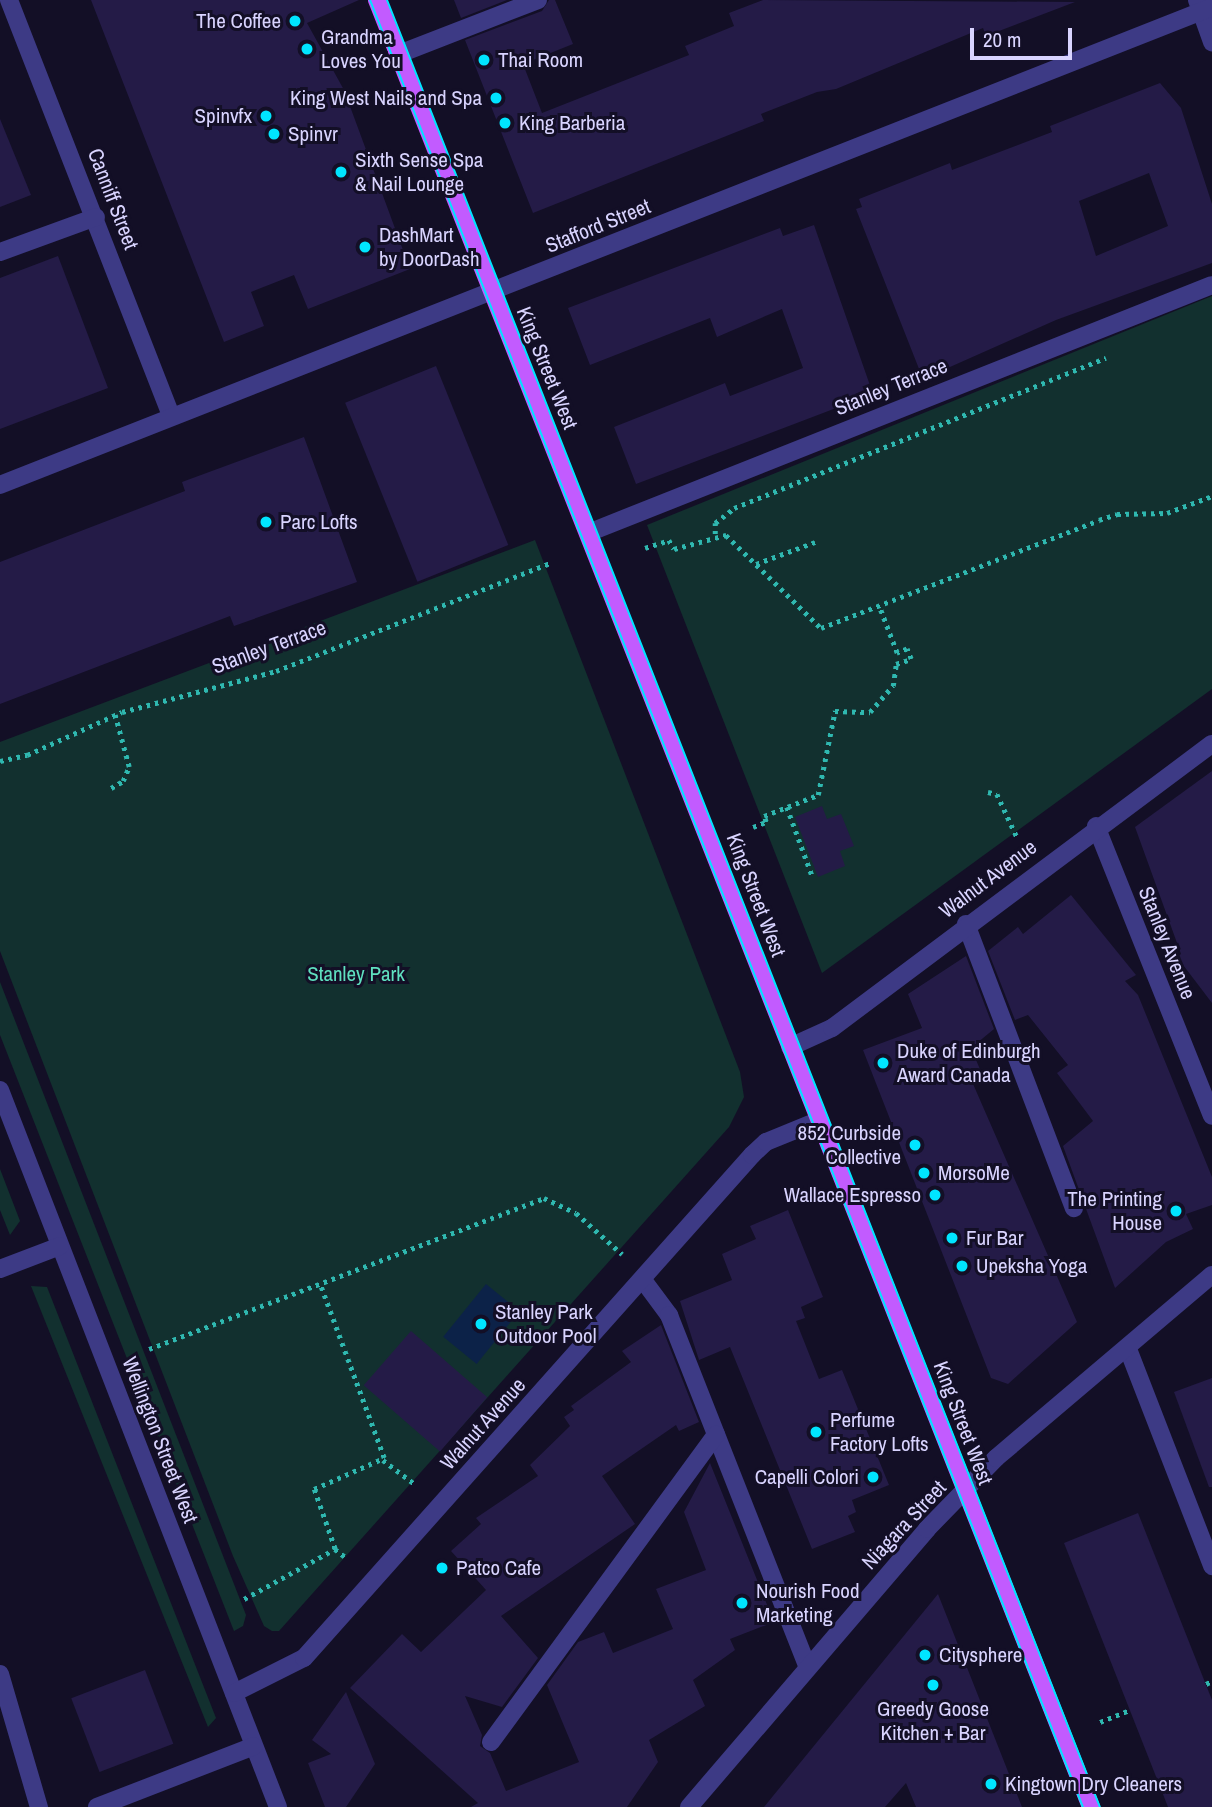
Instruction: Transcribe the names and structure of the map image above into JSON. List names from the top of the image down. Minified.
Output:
{"streets":{"main road":["King Street West"],"street":["Canniff Street","Stafford Street","Stanley Terrace","Walnut Avenue","Stanley Avenue","Wellington Street West","Niagara Street"]},"crossings":[["Canniff Street","Stafford Street"],["Stafford Street","King Street West"],["King Street West","Stanley Terrace"],["King Street West","Walnut Avenue"],["King Street West","Niagara Street"],["Walnut Avenue","Stanley Avenue"],["Walnut Avenue","Wellington Street West"]],"parks":["Stanley Park"],"places":["The Coffee","Grandma Loves You","Thai Room","King West Nails and Spa","Spinvfx","King Barberia","Spinvr","Sixth Sense Spa & Nail Lounge","DashMart by DoorDash","Parc Lofts","Duke of Edinburgh Award Canada","852 Curbside Collective","MorsoMe","Wallace Espresso","The Printing House","Fur Bar","Upeksha Yoga","Stanley Park Outdoor Pool","Perfume Factory Lofts","Capelli Colori","Patco Cafe","Nourish Food Marketing","Citysphere","Greedy Goose Kitchen + Bar","Kingtown Dry Cleaners"],"scale_bar":"20 m"}
